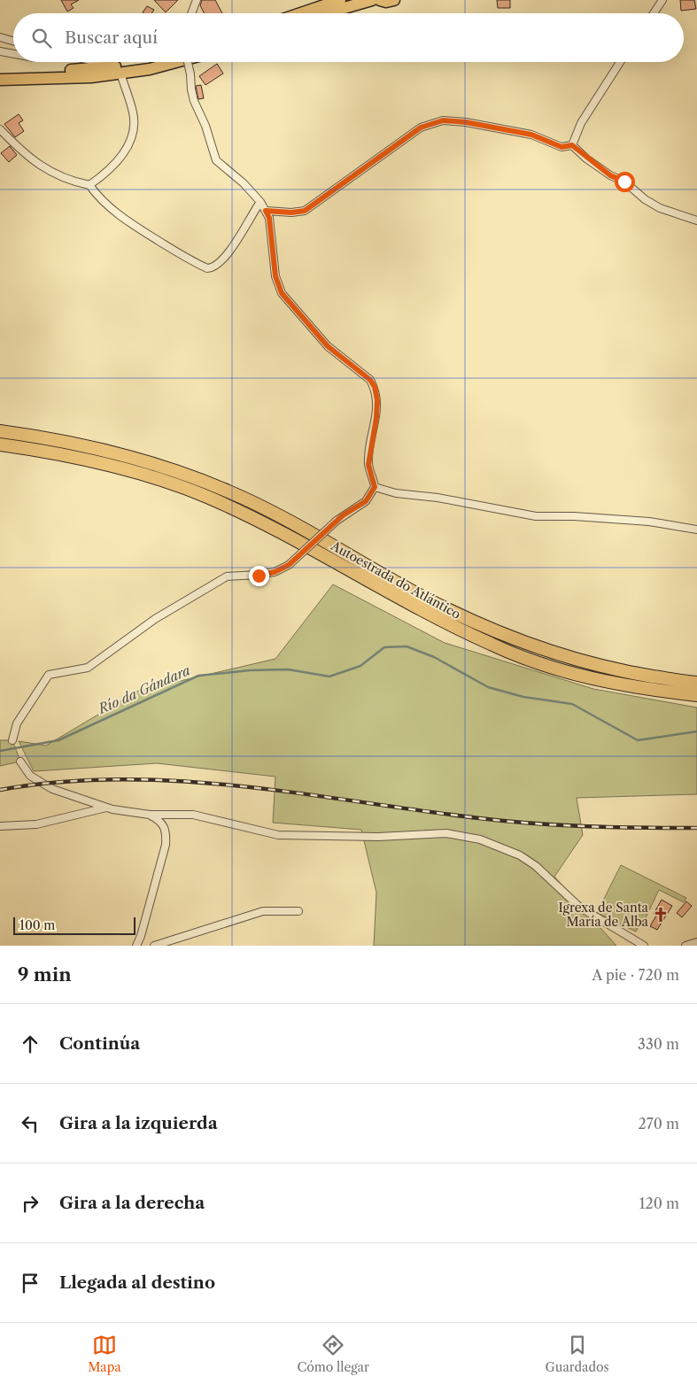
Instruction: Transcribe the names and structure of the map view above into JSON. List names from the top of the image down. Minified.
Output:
{"streets":{"highway":["Autoestrada do Atlántico"]},"water":["Río da Gándara"],"places":{"church":["Igrexa de Santa María de Alba"]},"scale_bar":"100 m","page":{"search":"Buscar aquí","scale":"100 m","heading":["9 min","A pie · 720 m"],"list":[["Continúa","330 m"],["Gira a la izquierda","270 m"],["Gira a la derecha","120 m"],"Llegada al destino"],"nav":["Mapa","Cómo llegar","Guardados"]}}
